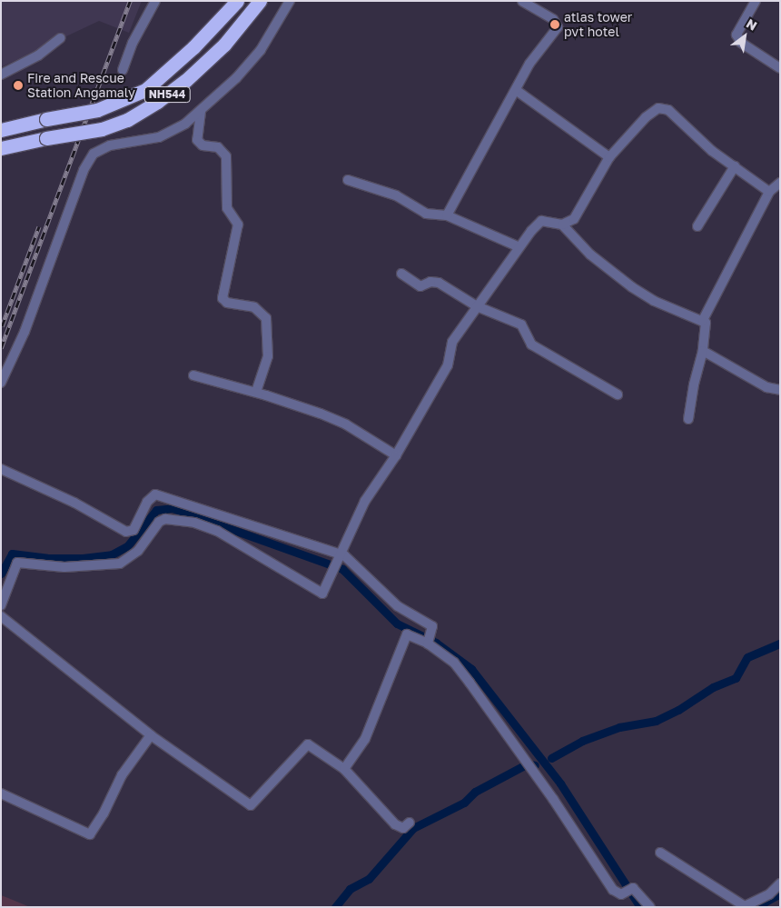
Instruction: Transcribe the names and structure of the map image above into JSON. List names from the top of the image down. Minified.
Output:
{"streets":{"highway":["NH544"]},"places":["atlas tower pvt hotel","Fire and Rescue Station Angamaly"],"north":"top right"}
